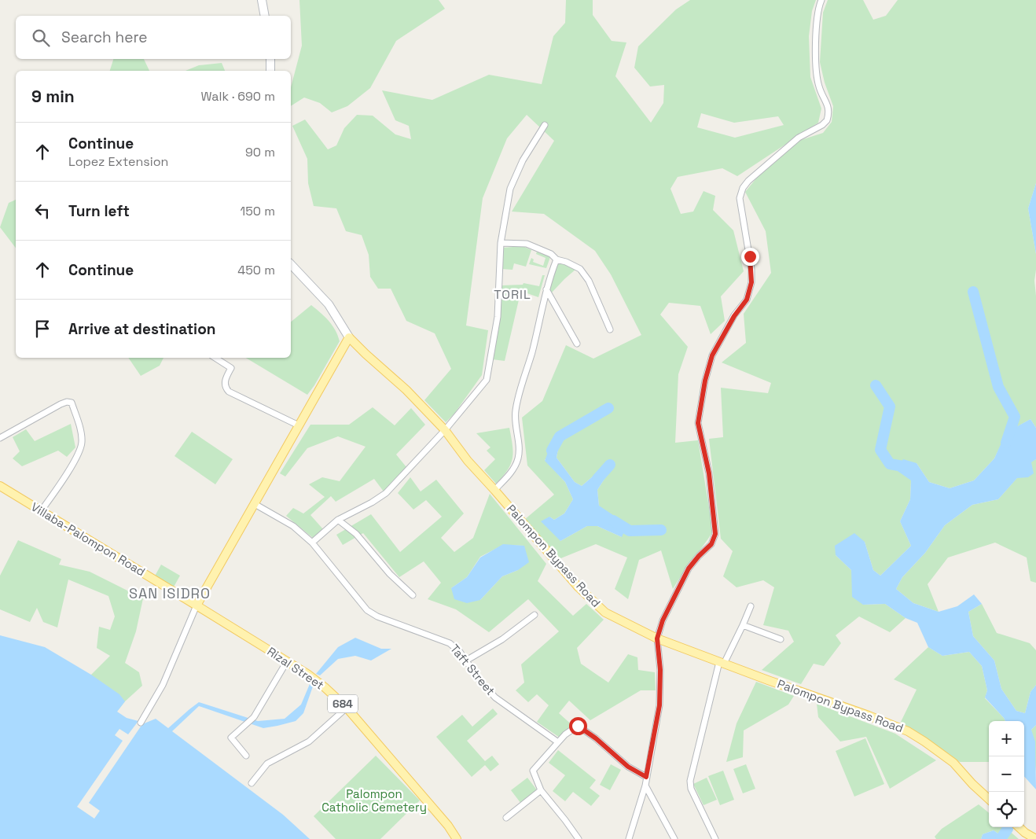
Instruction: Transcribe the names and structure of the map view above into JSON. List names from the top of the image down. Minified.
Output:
{"streets":{"main road":["Villaba-Palompon Road","Palompon Bypass Road","Rizal Street","684"],"street":["Taft Street"]},"crossings":[["Villaba-Palompon Road","Rizal Street"]],"districts":["TORIL","SAN ISIDRO"],"parks":["Palompon Catholic Cemetery"],"page":{"search":"Search here","heading":["9 min","Walk · 690 m"],"list":[["Continue","Lopez Extension","90 m"],["Turn left","150 m"],["Continue","450 m"],"Arrive at destination"],"map_buttons":["+","−"]}}
